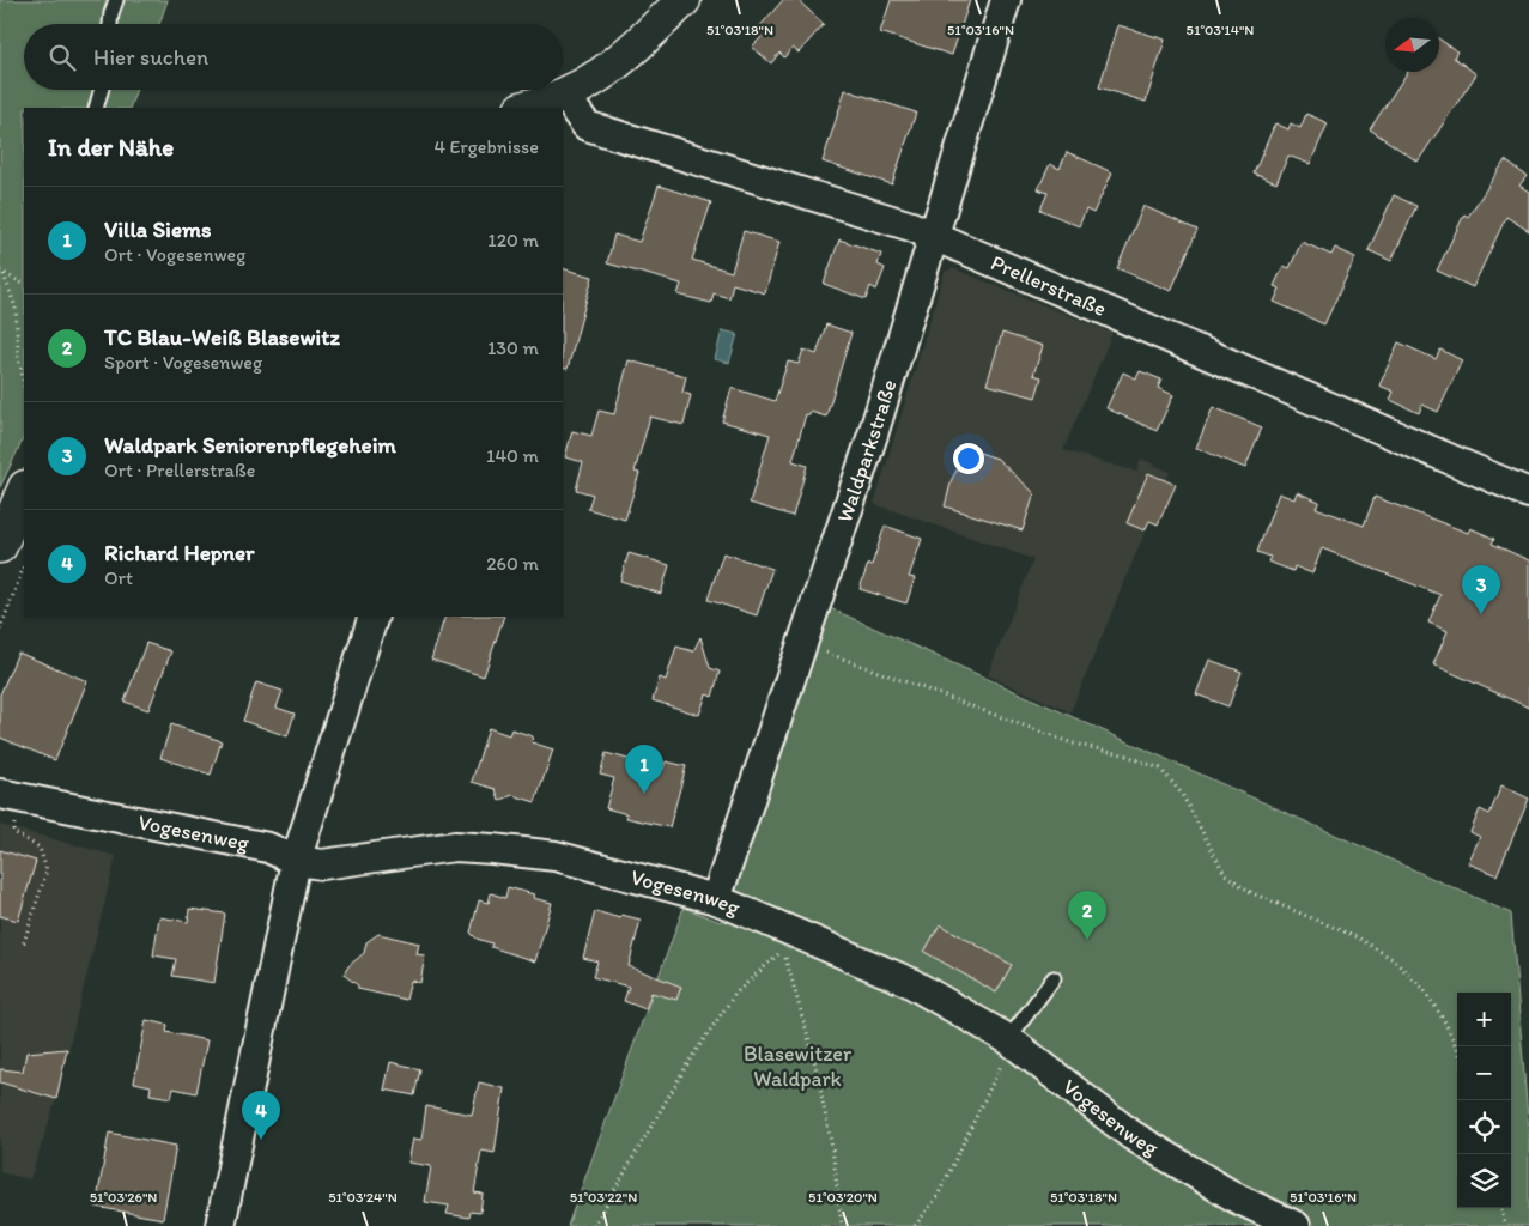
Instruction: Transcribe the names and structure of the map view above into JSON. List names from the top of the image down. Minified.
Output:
{"streets":{"street":["Prellerstraße","Waldparkstraße","Vogesenweg"]},"crossings":[["Prellerstraße","Waldparkstraße"],["Waldparkstraße","Vogesenweg"]],"parks":["Blasewitzer Waldpark"],"north":"left","page":{"search":"Hier suchen","heading":["In der Nähe","4 Ergebnisse"],"list":[{"mark":"1","name":"Villa Siems","note":"Ort · Vogesenweg","value":"120 m"},{"mark":"2","name":"TC Blau-Weiß Blasewitz","note":"Sport · Vogesenweg","value":"130 m"},{"mark":"3","name":"Waldpark Seniorenpflegeheim","note":"Ort · Prellerstraße","value":"140 m"},{"mark":"4","name":"Richard Hepner","note":"Ort","value":"260 m"}],"pins":["3","1","2","4"],"map_buttons":["+","−"]},"coordinates":["51°03'18\"N","51°03'16\"N","51°03'14\"N","51°03'26\"N","51°03'24\"N","51°03'22\"N","51°03'20\"N"]}
